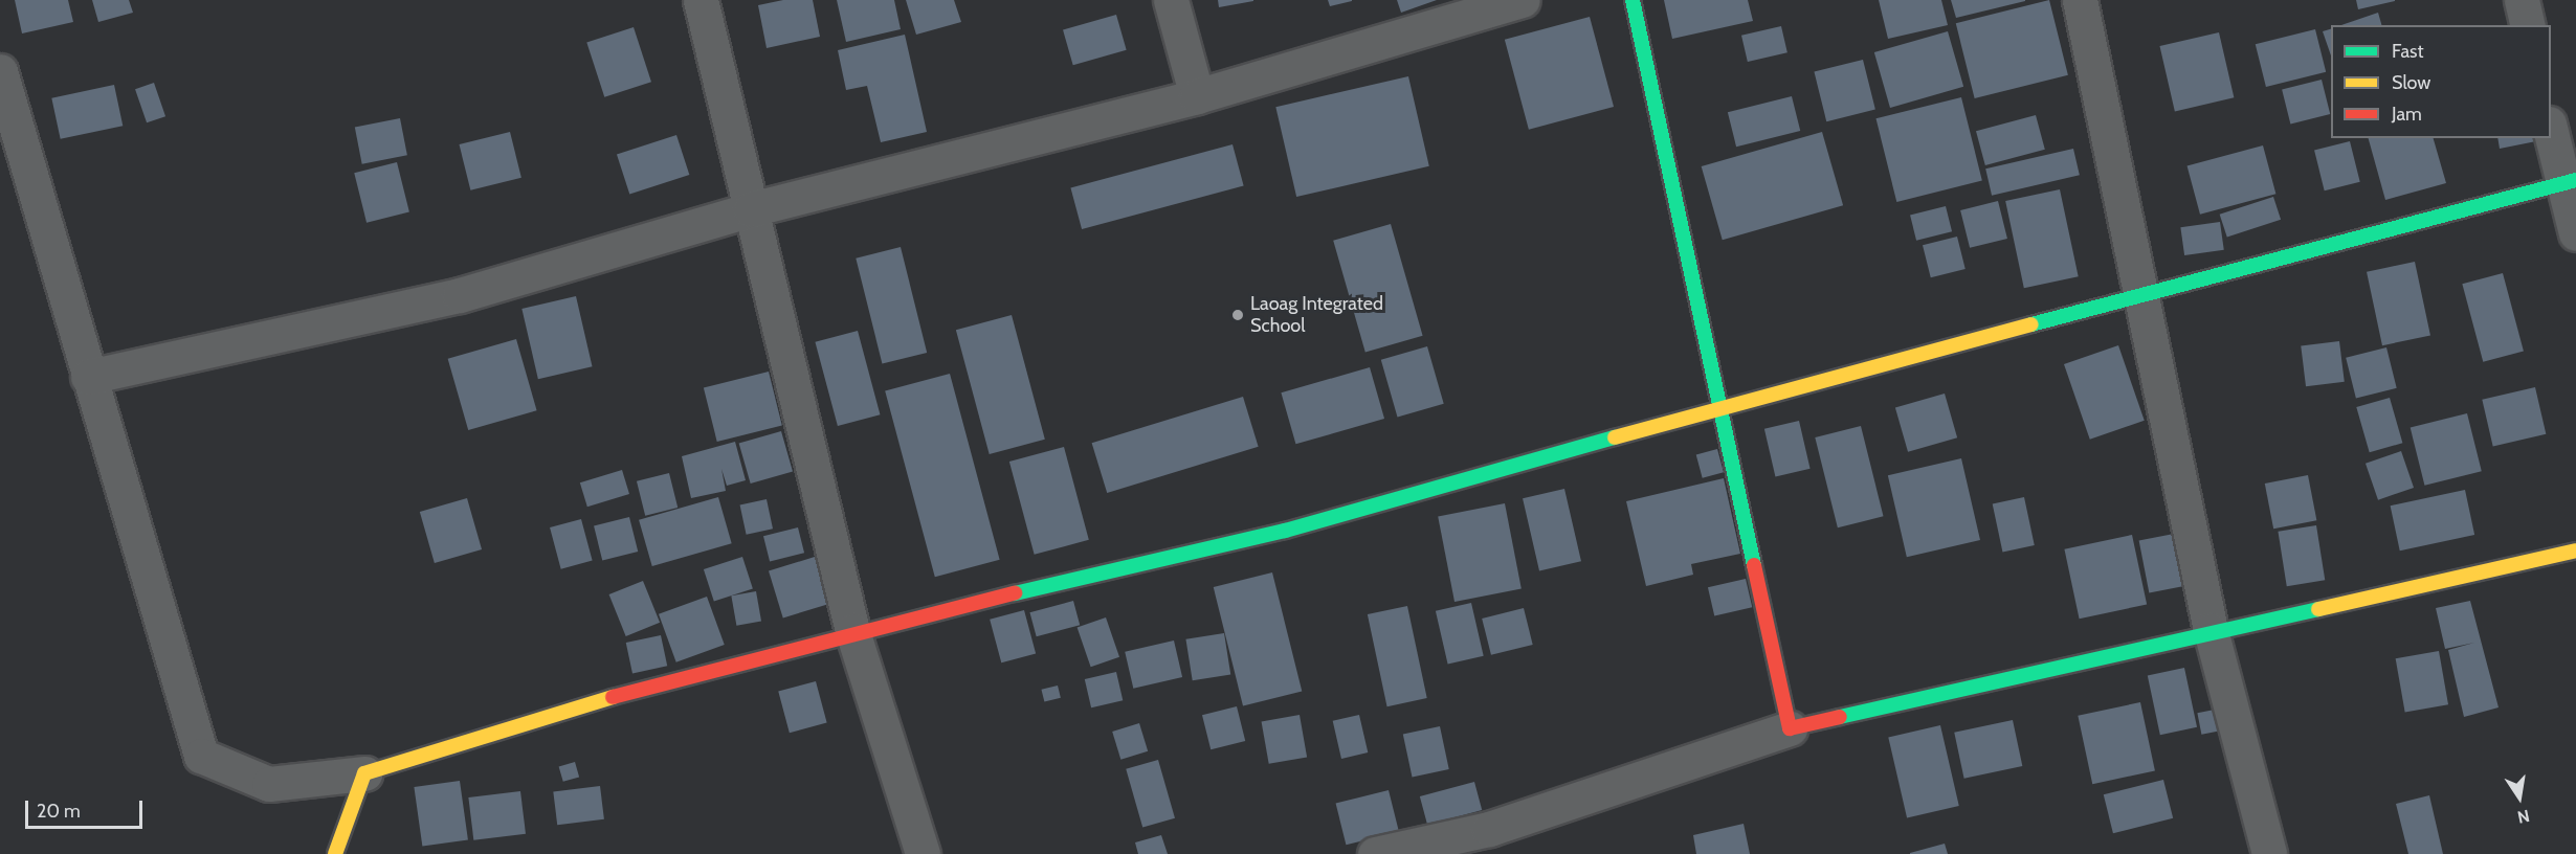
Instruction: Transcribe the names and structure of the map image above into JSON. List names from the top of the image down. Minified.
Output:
{"places":["Laoag Integrated School"],"legend":["Fast","Slow","Jam"],"scale_bar":"20 m","north":"bottom"}
